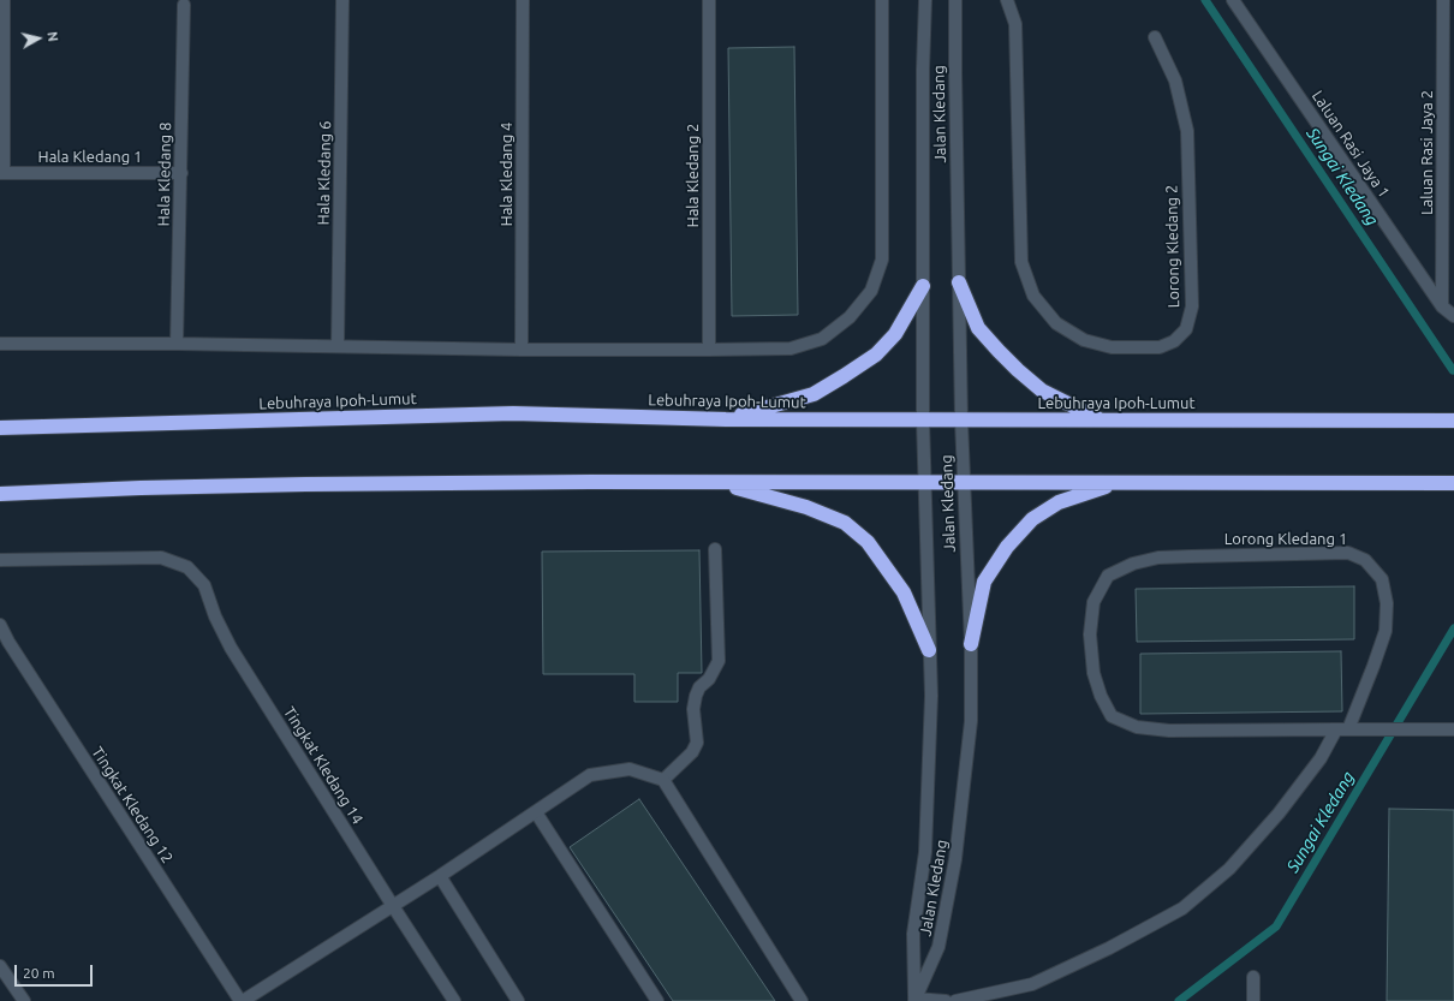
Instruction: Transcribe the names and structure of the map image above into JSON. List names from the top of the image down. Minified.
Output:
{"streets":{"highway":["Lebuhraya Ipoh-Lumut"],"street":["Jalan Kledang","Laluan Rasi Jaya 1","Laluan Rasi Jaya 2","Hala Kledang 1","Hala Kledang 6","Hala Kledang 8","Hala Kledang 4","Hala Kledang 2","Lorong Kledang 2","Lorong Kledang 1","Tingkat Kledang 14","Tingkat Kledang 12"]},"crossings":[["Jalan Kledang","Lebuhraya Ipoh-Lumut"],["Laluan Rasi Jaya 1","Laluan Rasi Jaya 2"],["Hala Kledang 1","Hala Kledang 8"]],"water":["Sungai Kledang"],"scale_bar":"20 m","north":"right"}
